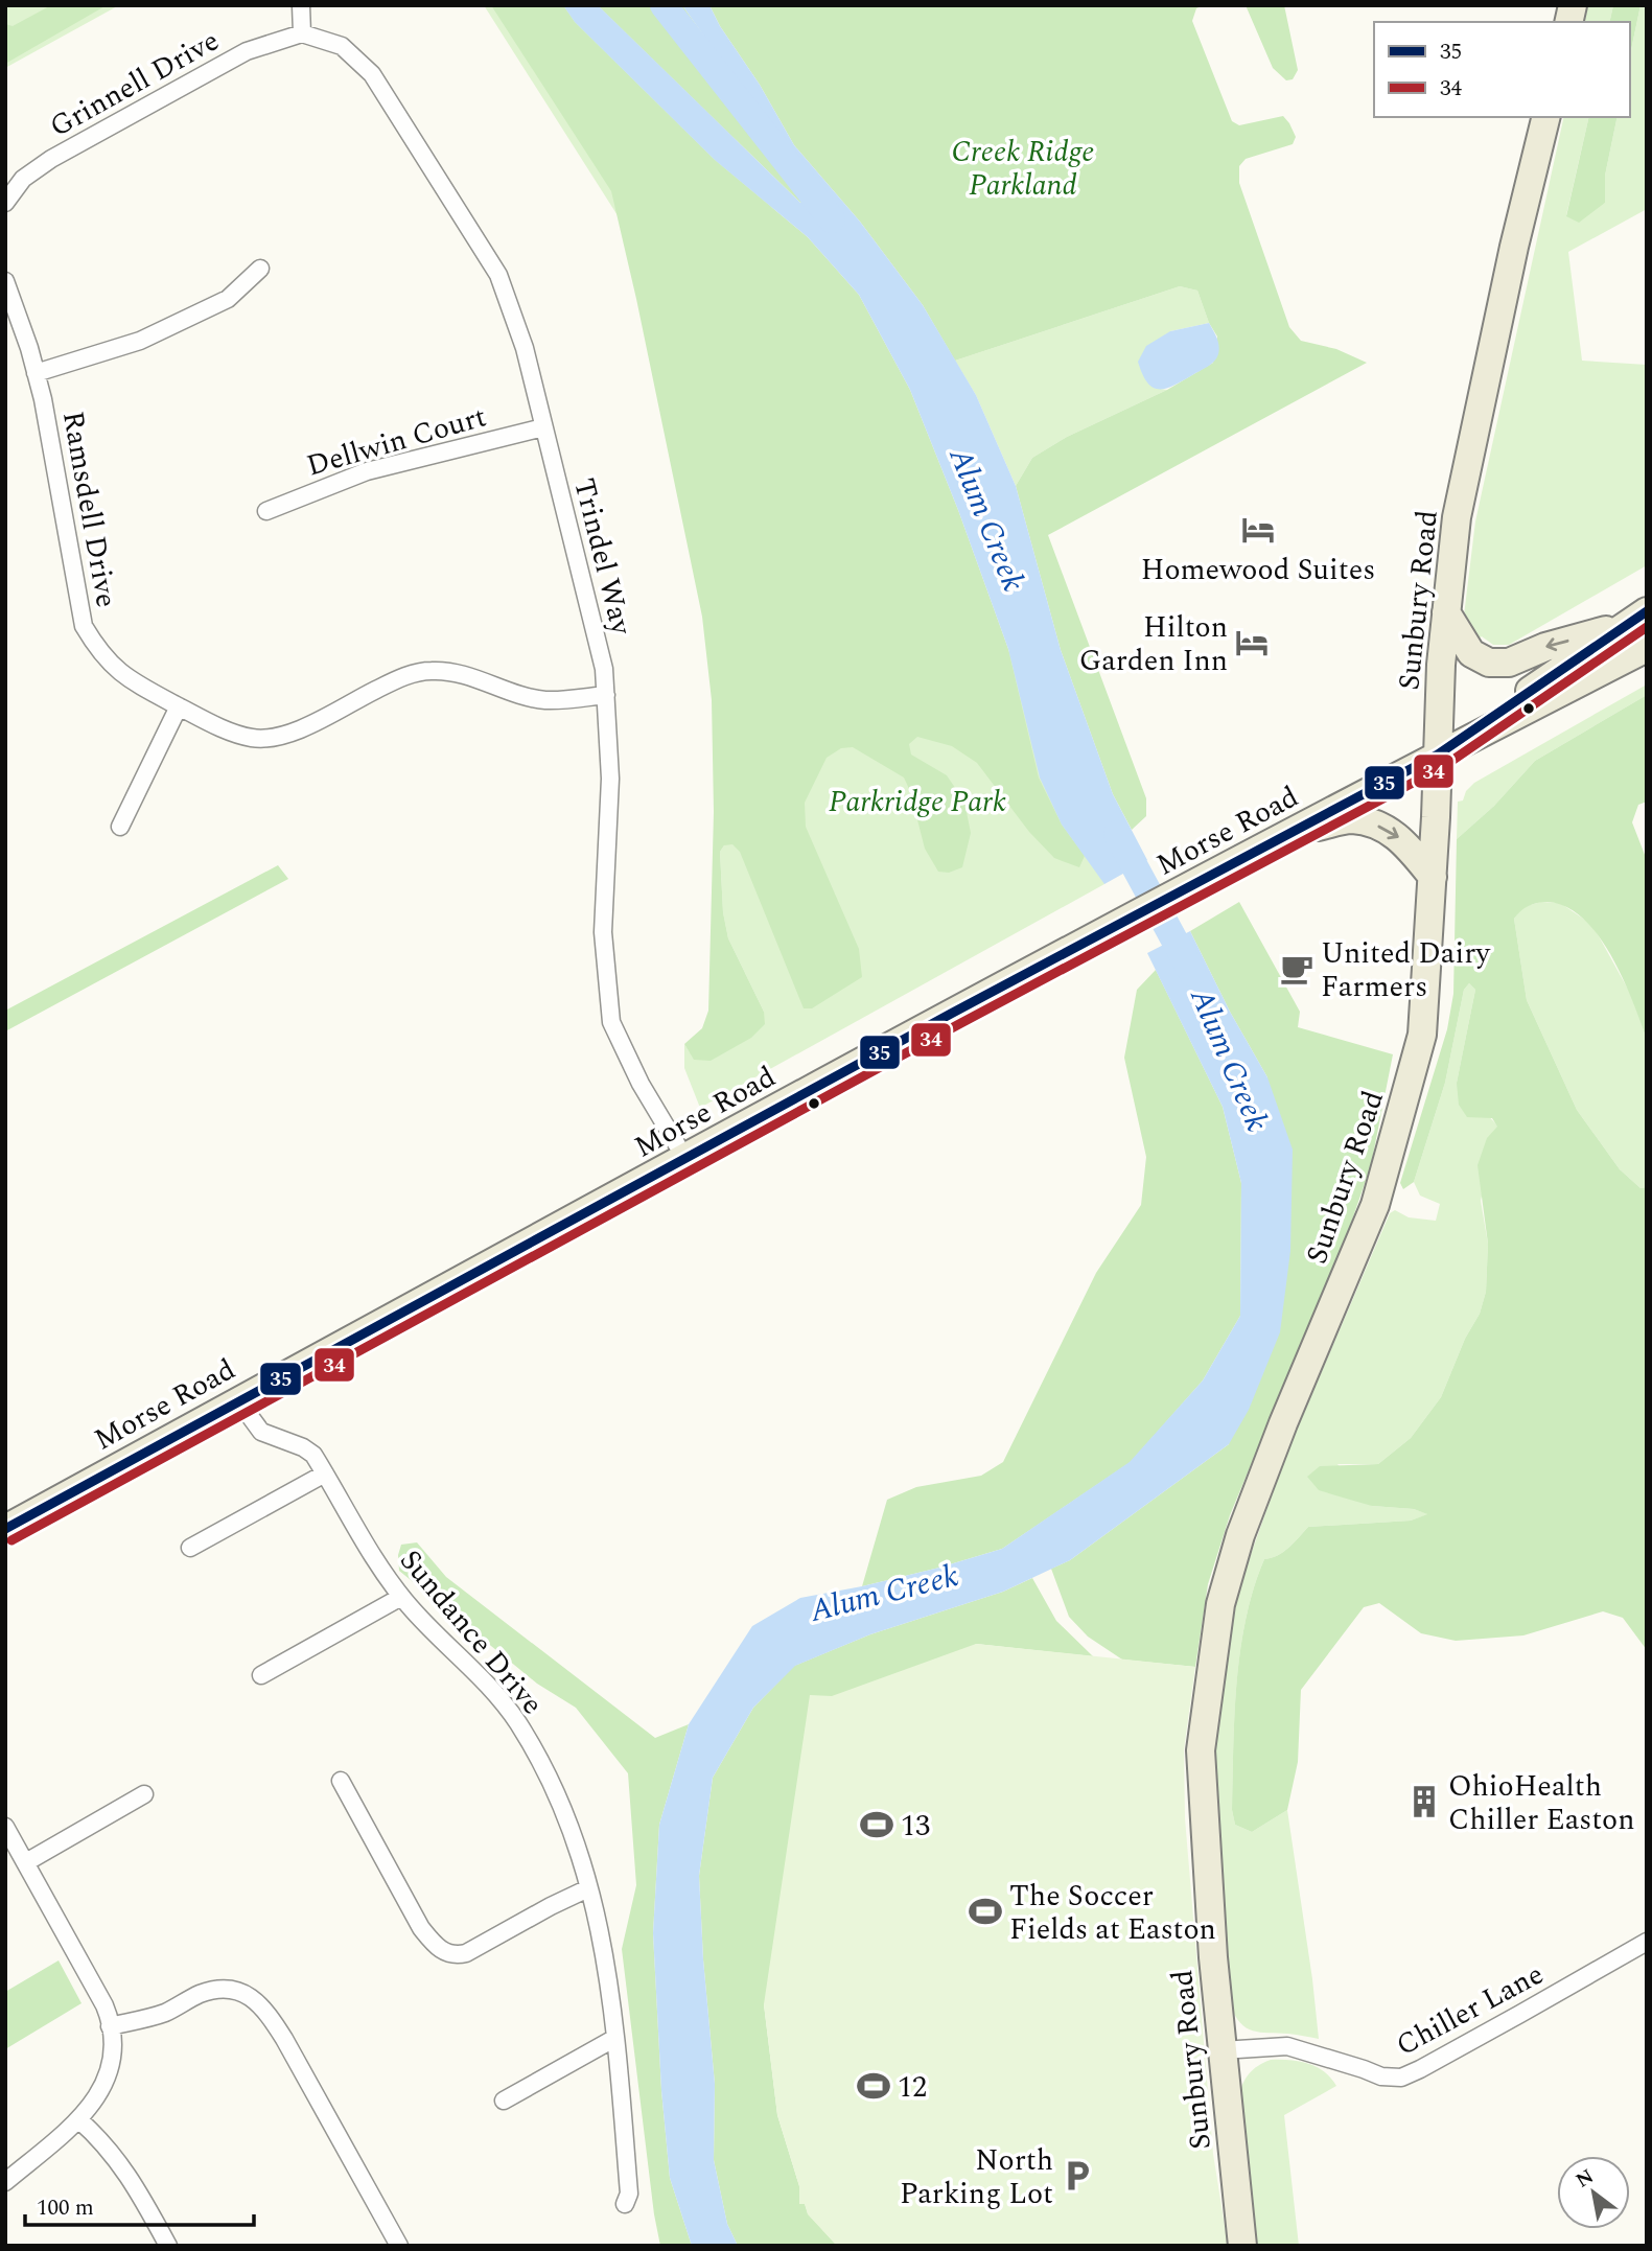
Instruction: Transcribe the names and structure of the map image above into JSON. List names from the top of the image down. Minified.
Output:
{"streets":{"main road":["Sunbury Road","Morse Road"],"street":["Grinnell Drive","Dellwin Court","Ramsdell Drive","Trindel Way","Sundance Drive","Chiller Lane"]},"crossings":[["Grinnell Drive","Trindel Way"],["Dellwin Court","Trindel Way"],["Ramsdell Drive","Trindel Way"],["Trindel Way","Morse Road"],["Sunbury Road","Morse Road"],["Sunbury Road","Chiller Lane"],["Morse Road","Sundance Drive"]],"water":["Alum Creek"],"parks":["Creek Ridge Parkland","Parkridge Park"],"places":{"hotel":["Homewood Suites","Hilton Garden Inn"],"cafe":["United Dairy Farmers"],"building":["OhioHealth Chiller Easton"],"sports":["13","The Soccer Fields at Easton","12"],"parking":["North Parking Lot"]},"lines":["transit line 35","transit line 34"],"legend":["35","34"],"scale_bar":"100 m","north":"top left"}
